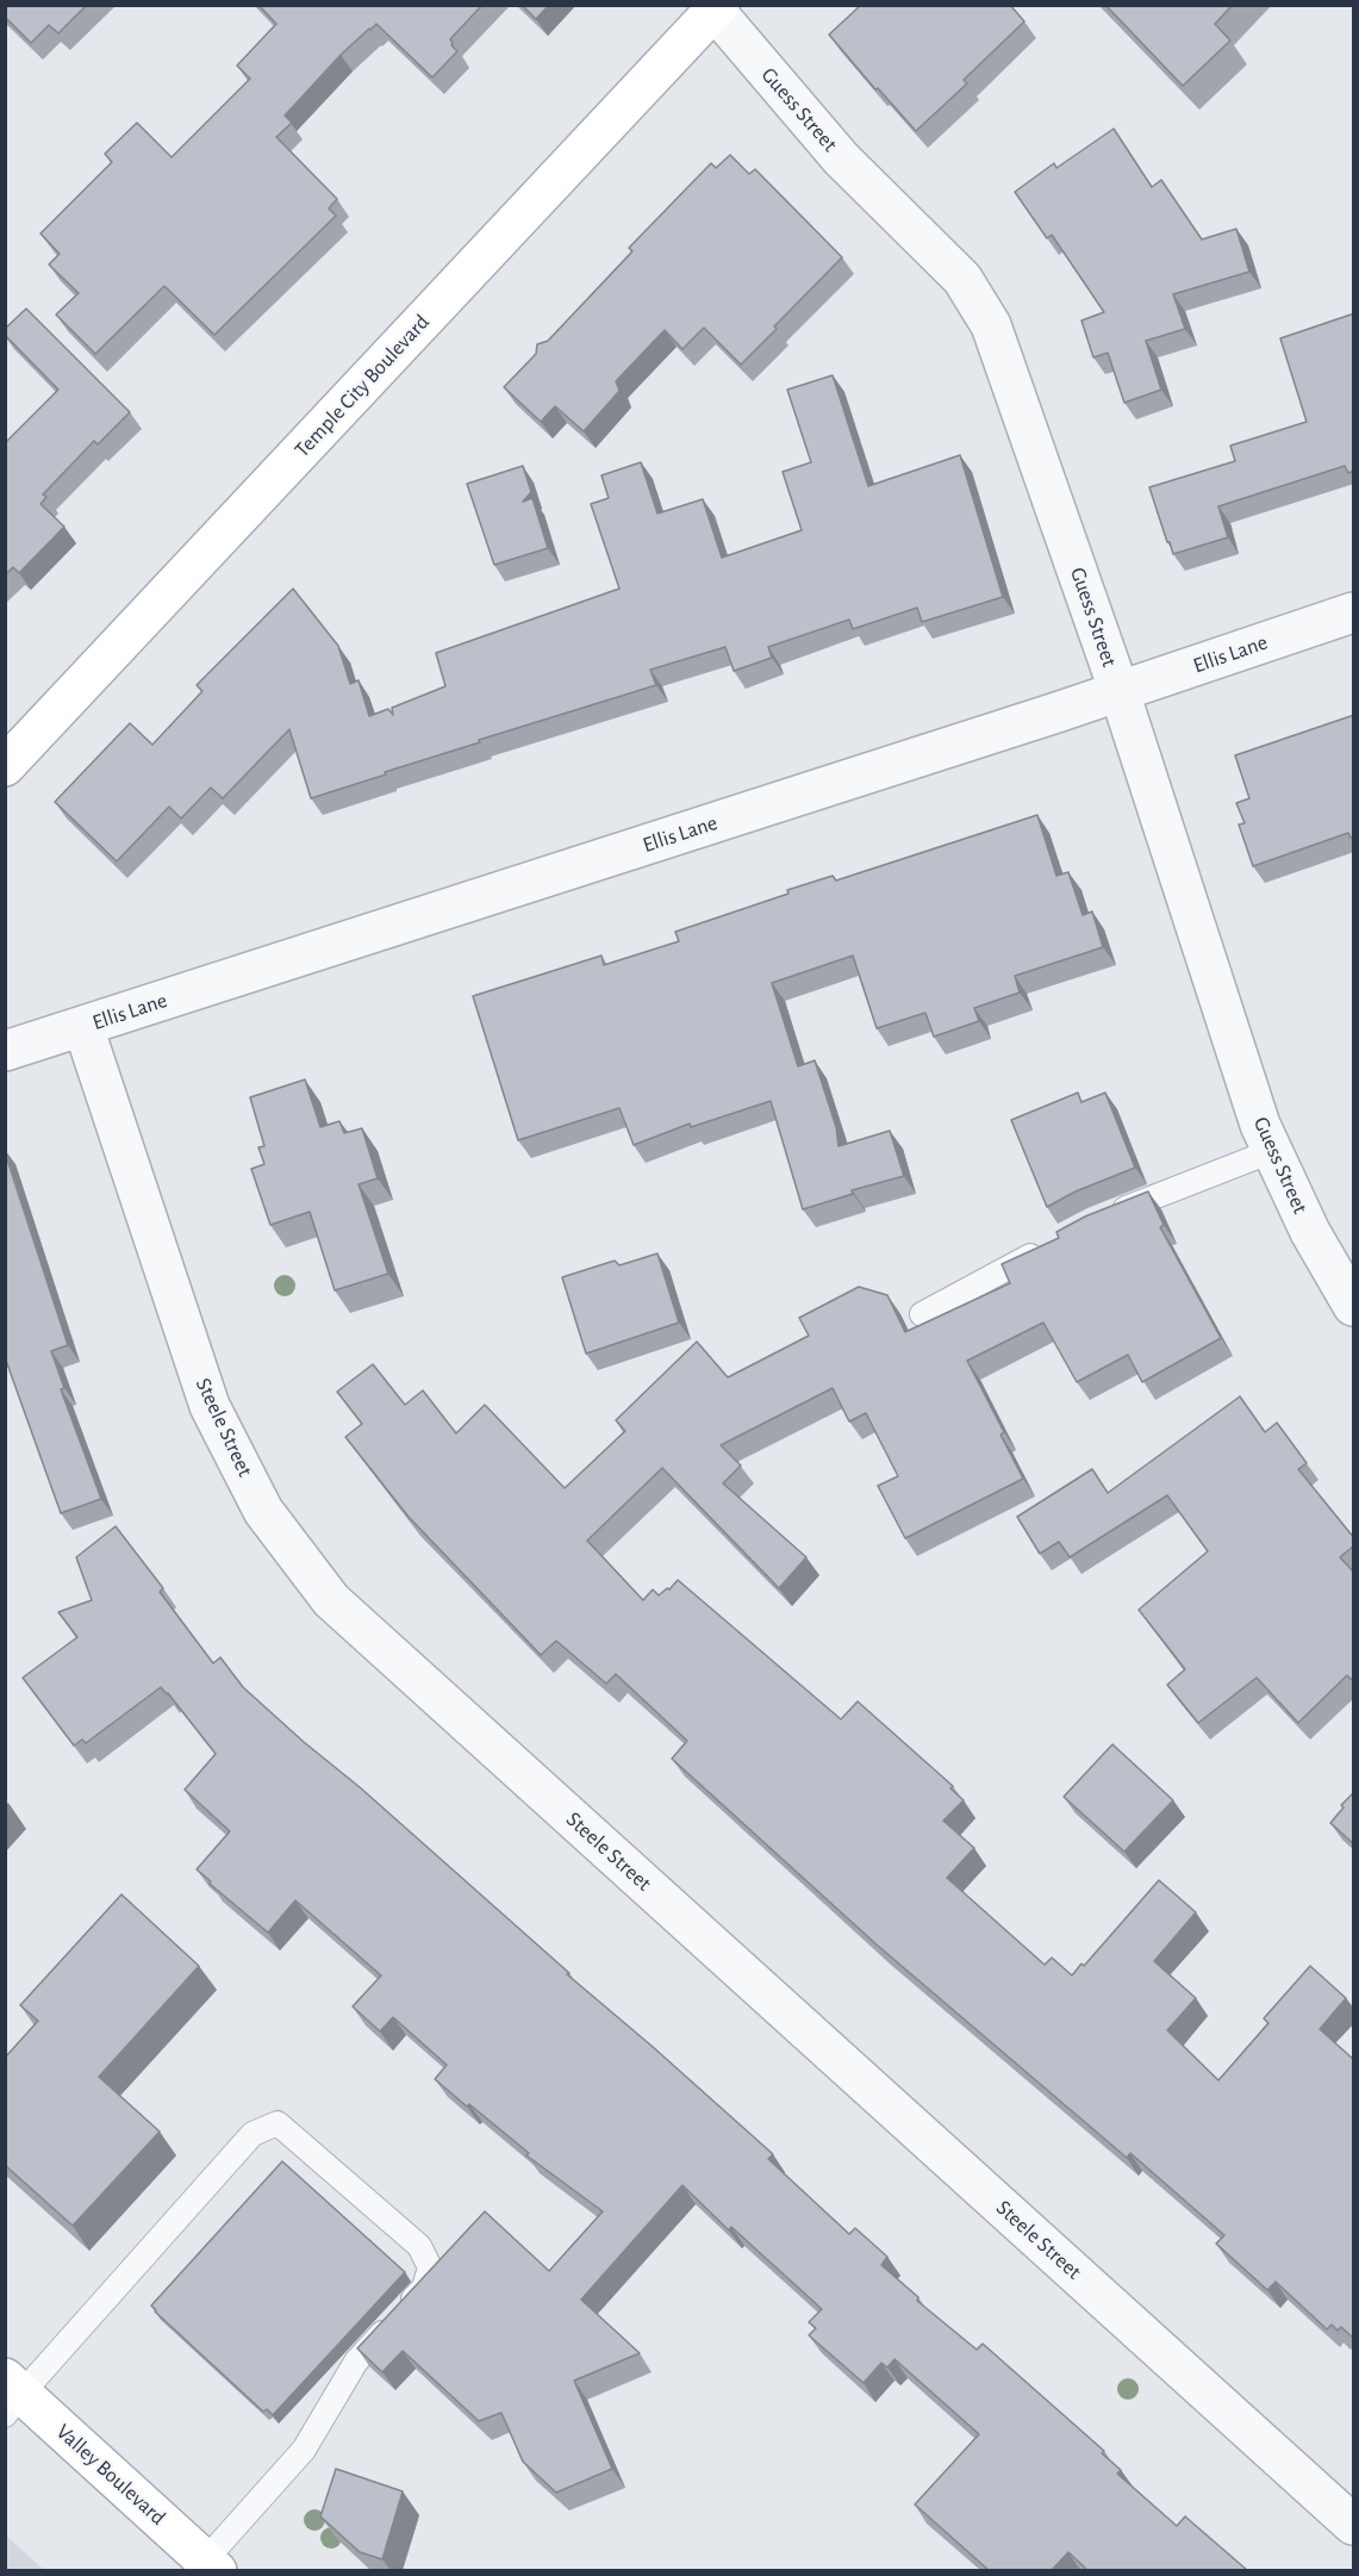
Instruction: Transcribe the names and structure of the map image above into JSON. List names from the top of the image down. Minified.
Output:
{"streets":{"main road":["Temple City Boulevard","Valley Boulevard"],"street":["Guess Street","Ellis Lane","Steele Street"]},"crossings":[["Guess Street","Temple City Boulevard"],["Guess Street","Ellis Lane"],["Ellis Lane","Steele Street"]]}
